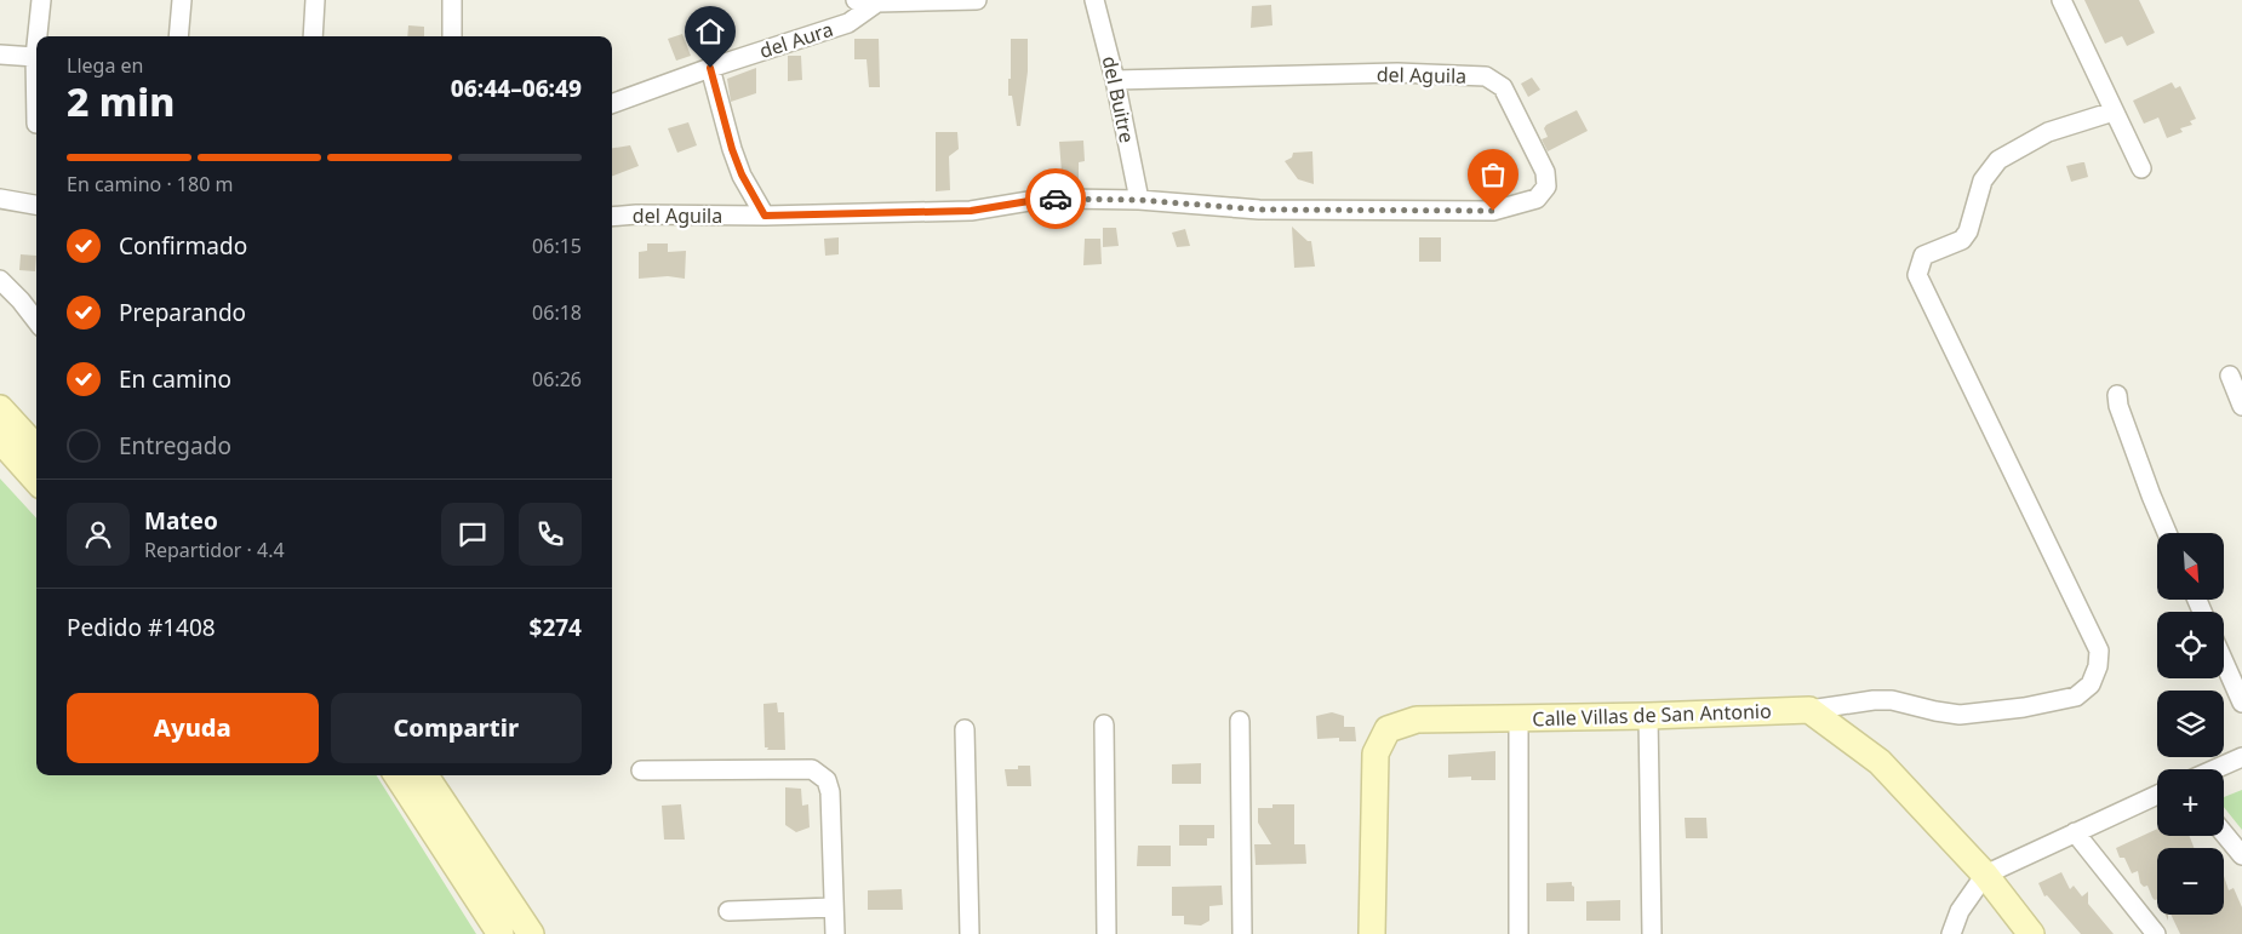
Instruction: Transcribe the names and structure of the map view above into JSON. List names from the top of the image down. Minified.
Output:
{"streets":{"street":["del Aura","del Aguila","del Buitre","Calle Villas de San Antonio"]},"crossings":[["del Aguila","del Buitre"]],"north":"bottom right","page":{"heading":["2 min","Llega en","06:44–06:49"],"panel":["Mateo","Repartidor · 4.4","Pedido #1408","$274"],"bar":"En camino · 180 m","list":[["Confirmado","06:15"],["Preparando","06:18"],["En camino","06:26"],"Entregado"],"map_buttons":["+","−"],"buttons":["Ayuda","Compartir"]}}
